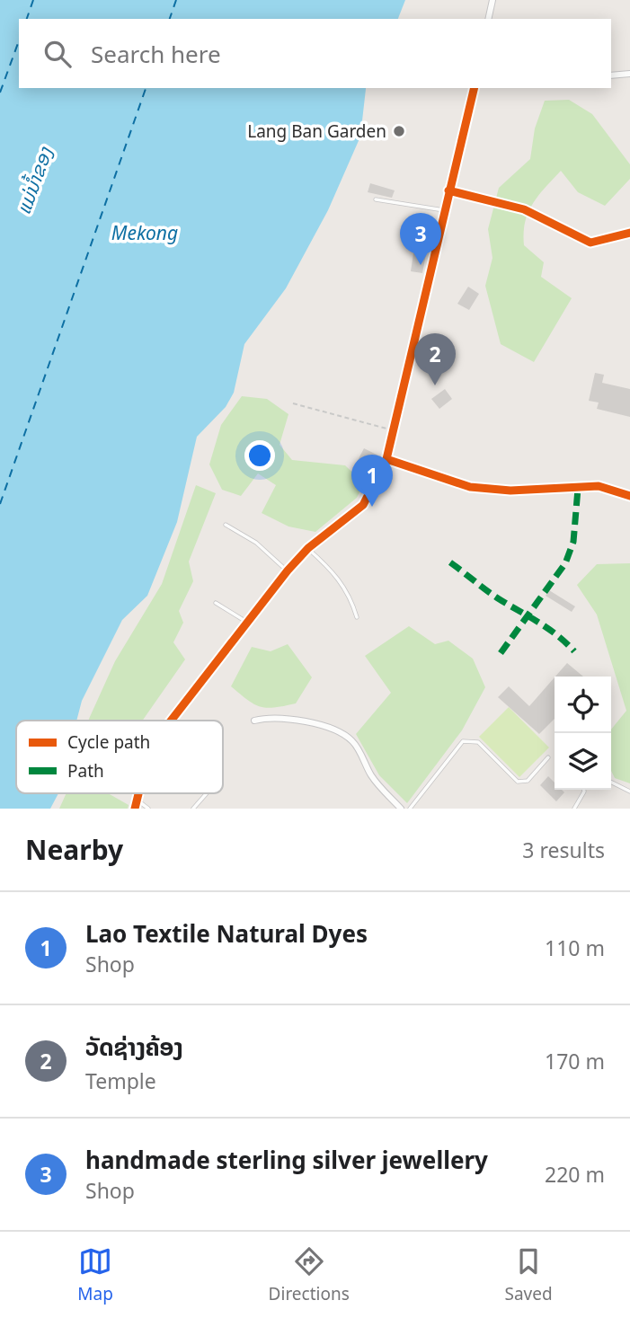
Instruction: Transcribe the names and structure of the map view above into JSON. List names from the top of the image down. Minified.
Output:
{"water":["ແມ່ນ້ຳຂອງ","Mekong"],"places":["Lang Ban Garden"],"legend":["Cycle path","Path"],"page":{"search":"Search here","pins":["3","2","1"],"heading":["Nearby","3 results"],"list":[{"mark":"1","name":"Lao Textile Natural Dyes","note":"Shop","value":"110 m"},{"mark":"2","name":"ວັດຊ່າງຄ້ອງ","note":"Temple","value":"170 m"},{"mark":"3","name":"handmade sterling silver jewellery","note":"Shop","value":"220 m"}],"nav":["Map","Directions","Saved"]}}
